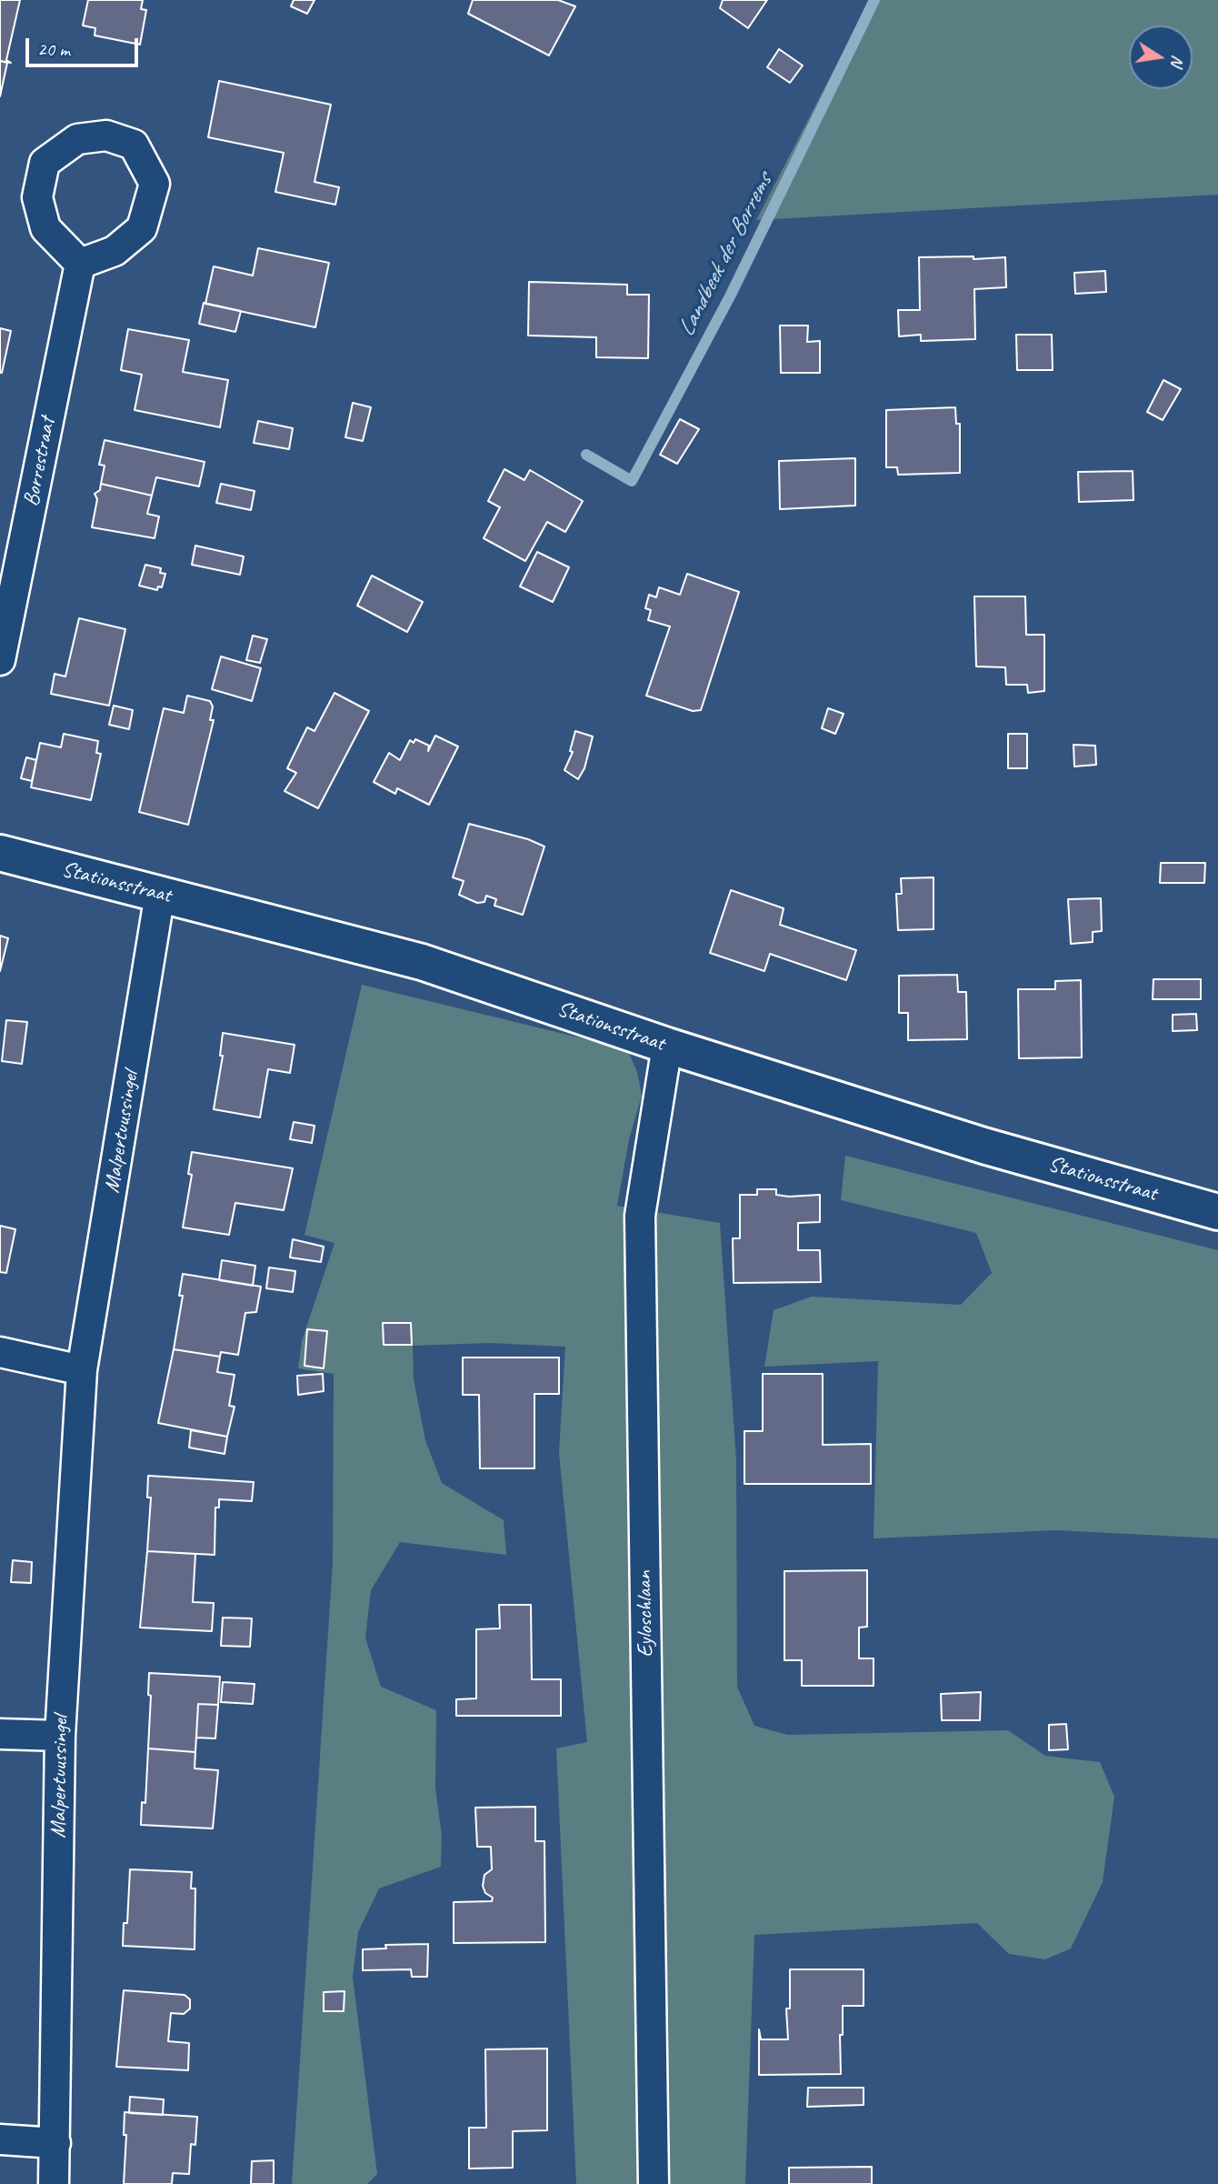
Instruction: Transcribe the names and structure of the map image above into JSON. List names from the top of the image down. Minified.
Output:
{"streets":{"street":["Borrestraat","Stationsstraat","Malpertuussingel","Eyloschlaan"]},"crossings":[["Stationsstraat","Malpertuussingel"],["Stationsstraat","Eyloschlaan"]],"water":["Landbeek der Borrems"],"scale_bar":"20 m","north":"right"}
